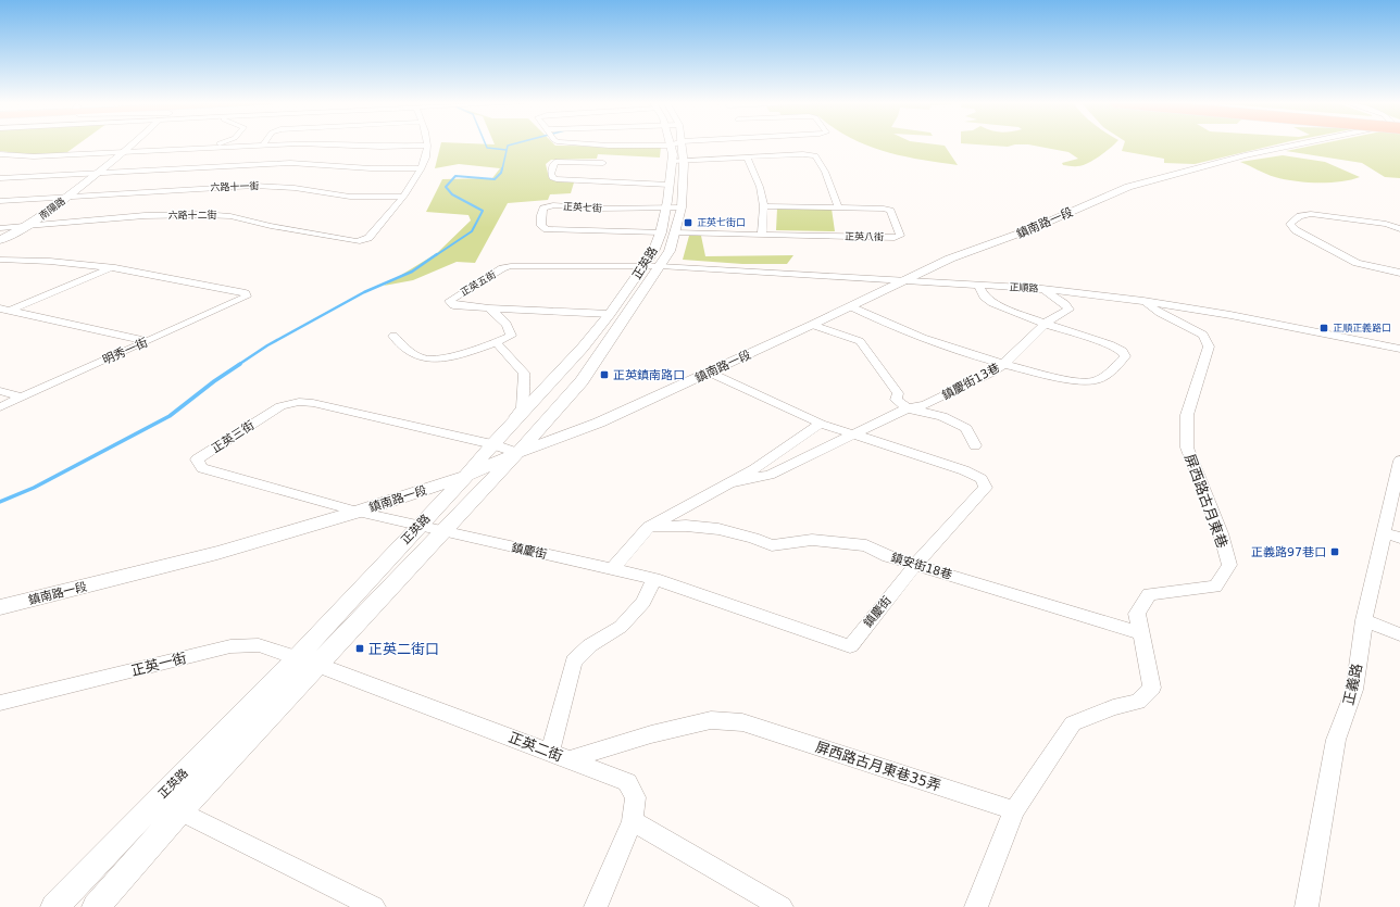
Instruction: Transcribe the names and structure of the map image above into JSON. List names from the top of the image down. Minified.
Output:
{"streets":{"street":["六路十一街","正英七街","南陽路","六路十二街","鎮南路一段","正英八街","正英路","正英五街","正順路","明秀一街","鎮慶街13巷","正英三街","屏西路古月東巷","鎮慶街","鎮安街18巷","正英一街","正義路","正英二街","屏西路古月東巷35弄"]},"crossings":[["六路十一街","南陽路"],["六路十一街","六路十二街"],["正英七街","正英路"],["南陽路","六路十二街"],["鎮南路一段","正英路"],["鎮南路一段","正順路"],["鎮南路一段","正英三街"],["鎮南路一段","鎮慶街"],["正英八街","正英路"],["正英路","正英五街"],["正英路","正順路"],["正英路","正英三街"],["正英路","鎮慶街"],["正英路","正英一街"],["正英路","正英二街"],["正英五街","正順路"],["正順路","鎮慶街13巷"],["正順路","屏西路古月東巷"],["鎮慶街13巷","鎮慶街"],["正英三街","鎮慶街"],["屏西路古月東巷","鎮安街18巷"],["屏西路古月東巷","屏西路古月東巷35弄"],["鎮慶街","鎮安街18巷"],["正英一街","正英二街"],["正英二街","屏西路古月東巷35弄"]],"places":{"transit":["正英七街口","正順正義路口","正英鎮南路口","正義路97巷口","正英二街口"]}}
